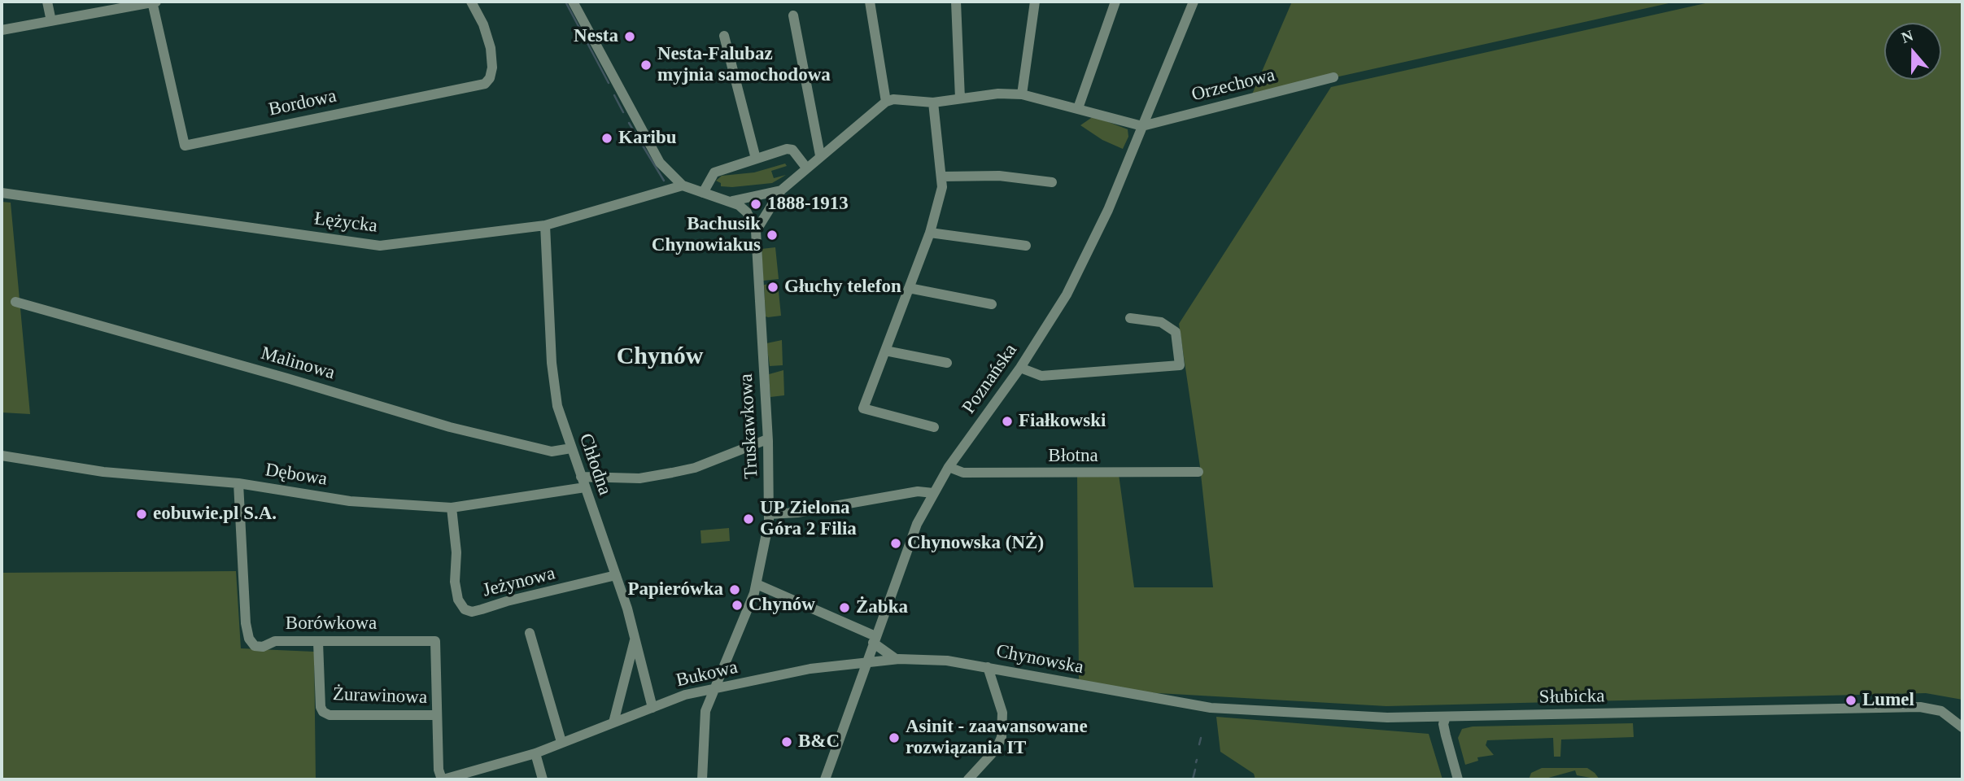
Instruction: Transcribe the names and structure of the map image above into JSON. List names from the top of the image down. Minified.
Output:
{"streets":{"street":["Orzechowa","Bordowa","Łężycka","Malinowa","Poznańska","Truskawkowa","Błotna","Chłodna","Dębowa","Jeżynowa","Borówkowa","Chynowska","Bukowa","Żurawinowa","Słubicka"]},"crossings":[["Orzechowa","Poznańska"],["Łężycka","Chłodna"],["Malinowa","Chłodna"],["Poznańska","Błotna"],["Poznańska","Chynowska"],["Poznańska","Bukowa"],["Truskawkowa","Bukowa"],["Chłodna","Dębowa"],["Chłodna","Jeżynowa"],["Chłodna","Bukowa"],["Dębowa","Jeżynowa"],["Dębowa","Borówkowa"],["Borówkowa","Bukowa"],["Borówkowa","Żurawinowa"],["Chynowska","Bukowa"],["Chynowska","Słubicka"]],"districts":["Chynów"],"places":["Nesta","Nesta-Falubaz myjnia samochodowa","Karibu","1888-1913","Bachusik Chynowiakus","Głuchy telefon","Fiałkowski","eobuwie.pl S.A.","UP Zielona Góra 2 Filia","Chynowska (NŻ)","Papierówka","Chynów","Żabka","Lumel","Asinit - zaawansowane rozwiązania IT","B&C"],"north":"top"}
